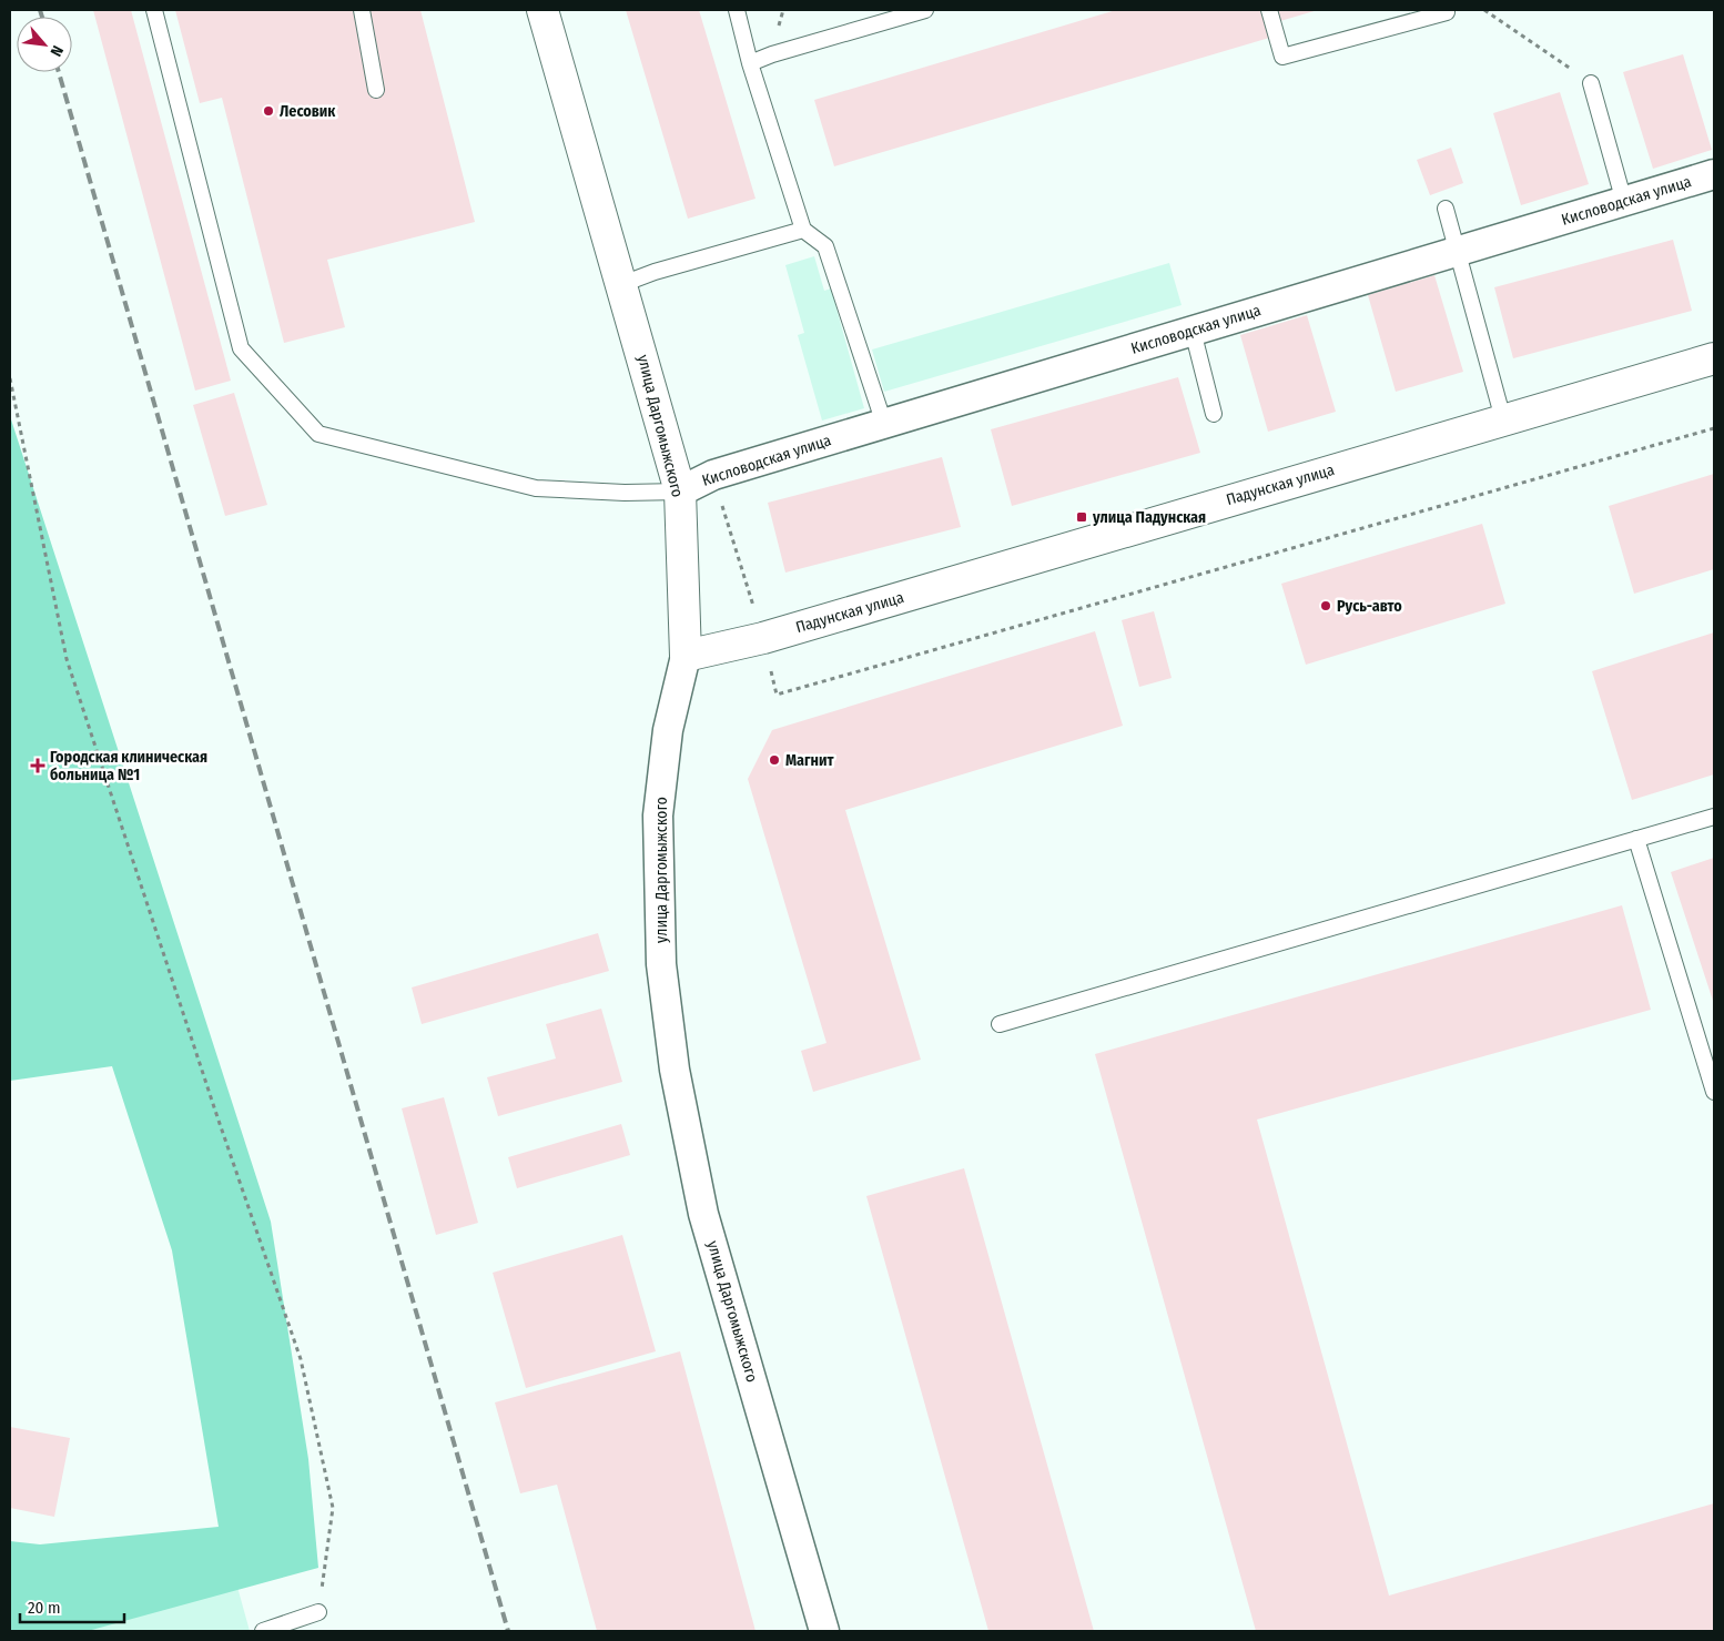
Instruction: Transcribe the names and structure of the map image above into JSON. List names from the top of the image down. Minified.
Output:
{"streets":{"street":["Кисловодская улица","улица Даргомыжского","Падунская улица"]},"crossings":[["Кисловодская улица","улица Даргомыжского"],["улица Даргомыжского","Падунская улица"]],"places":{"other":["Лесовик","Русь-авто","Магнит"],"transit":["улица Падунская"],"health":["Городская клиническая больница №1"]},"scale_bar":"20 m","north":"bottom right"}
